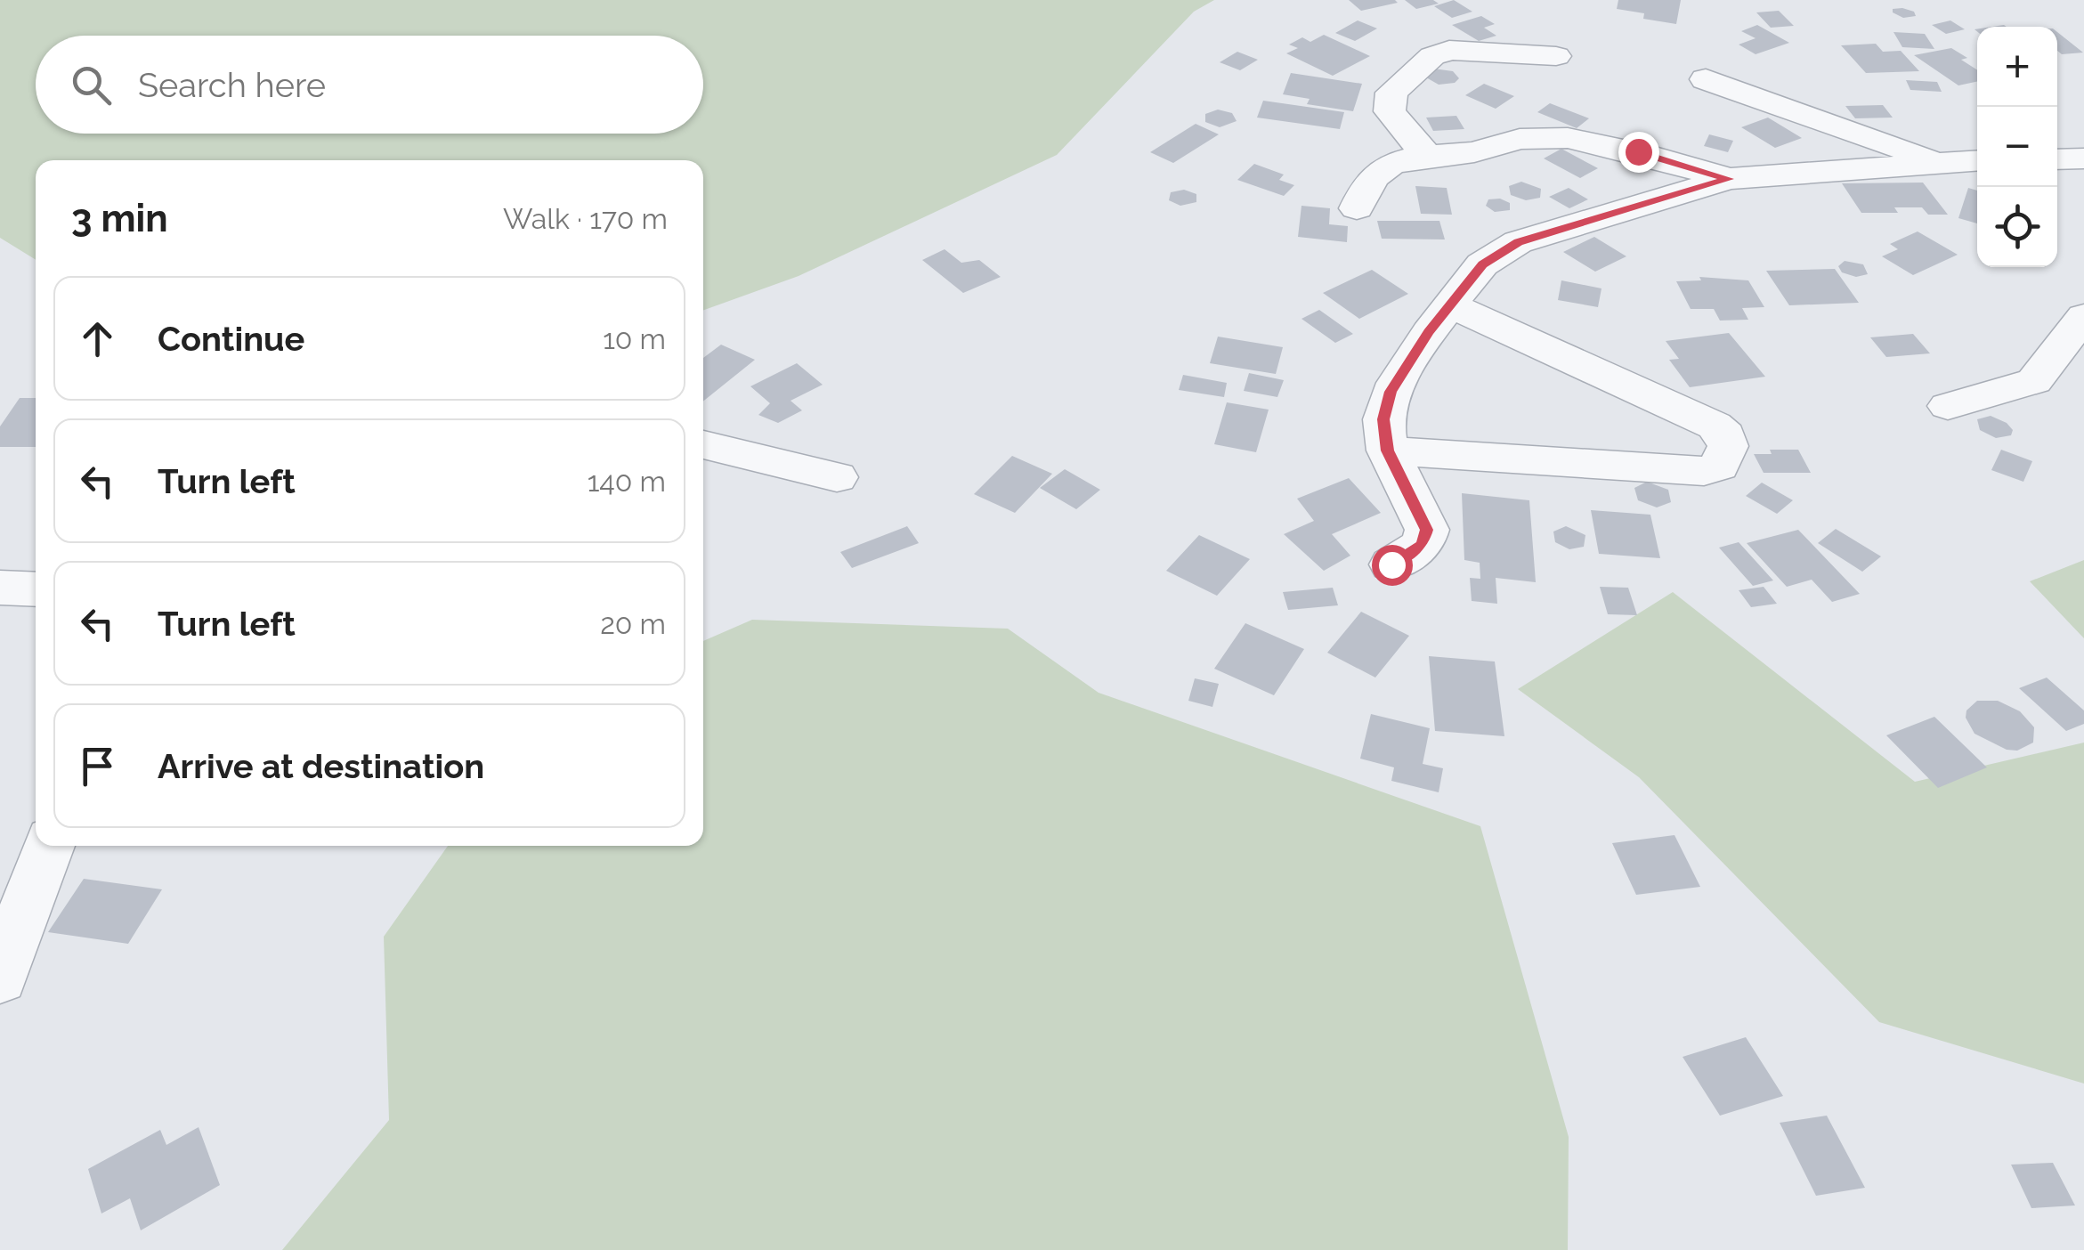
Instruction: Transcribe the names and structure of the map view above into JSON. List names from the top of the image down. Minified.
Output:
{"page":{"map_buttons":["+","−"],"search":"Search here","heading":["3 min","Walk · 170 m"],"list":[["Continue","10 m"],["Turn left","140 m"],["Turn left","20 m"],"Arrive at destination"]}}
